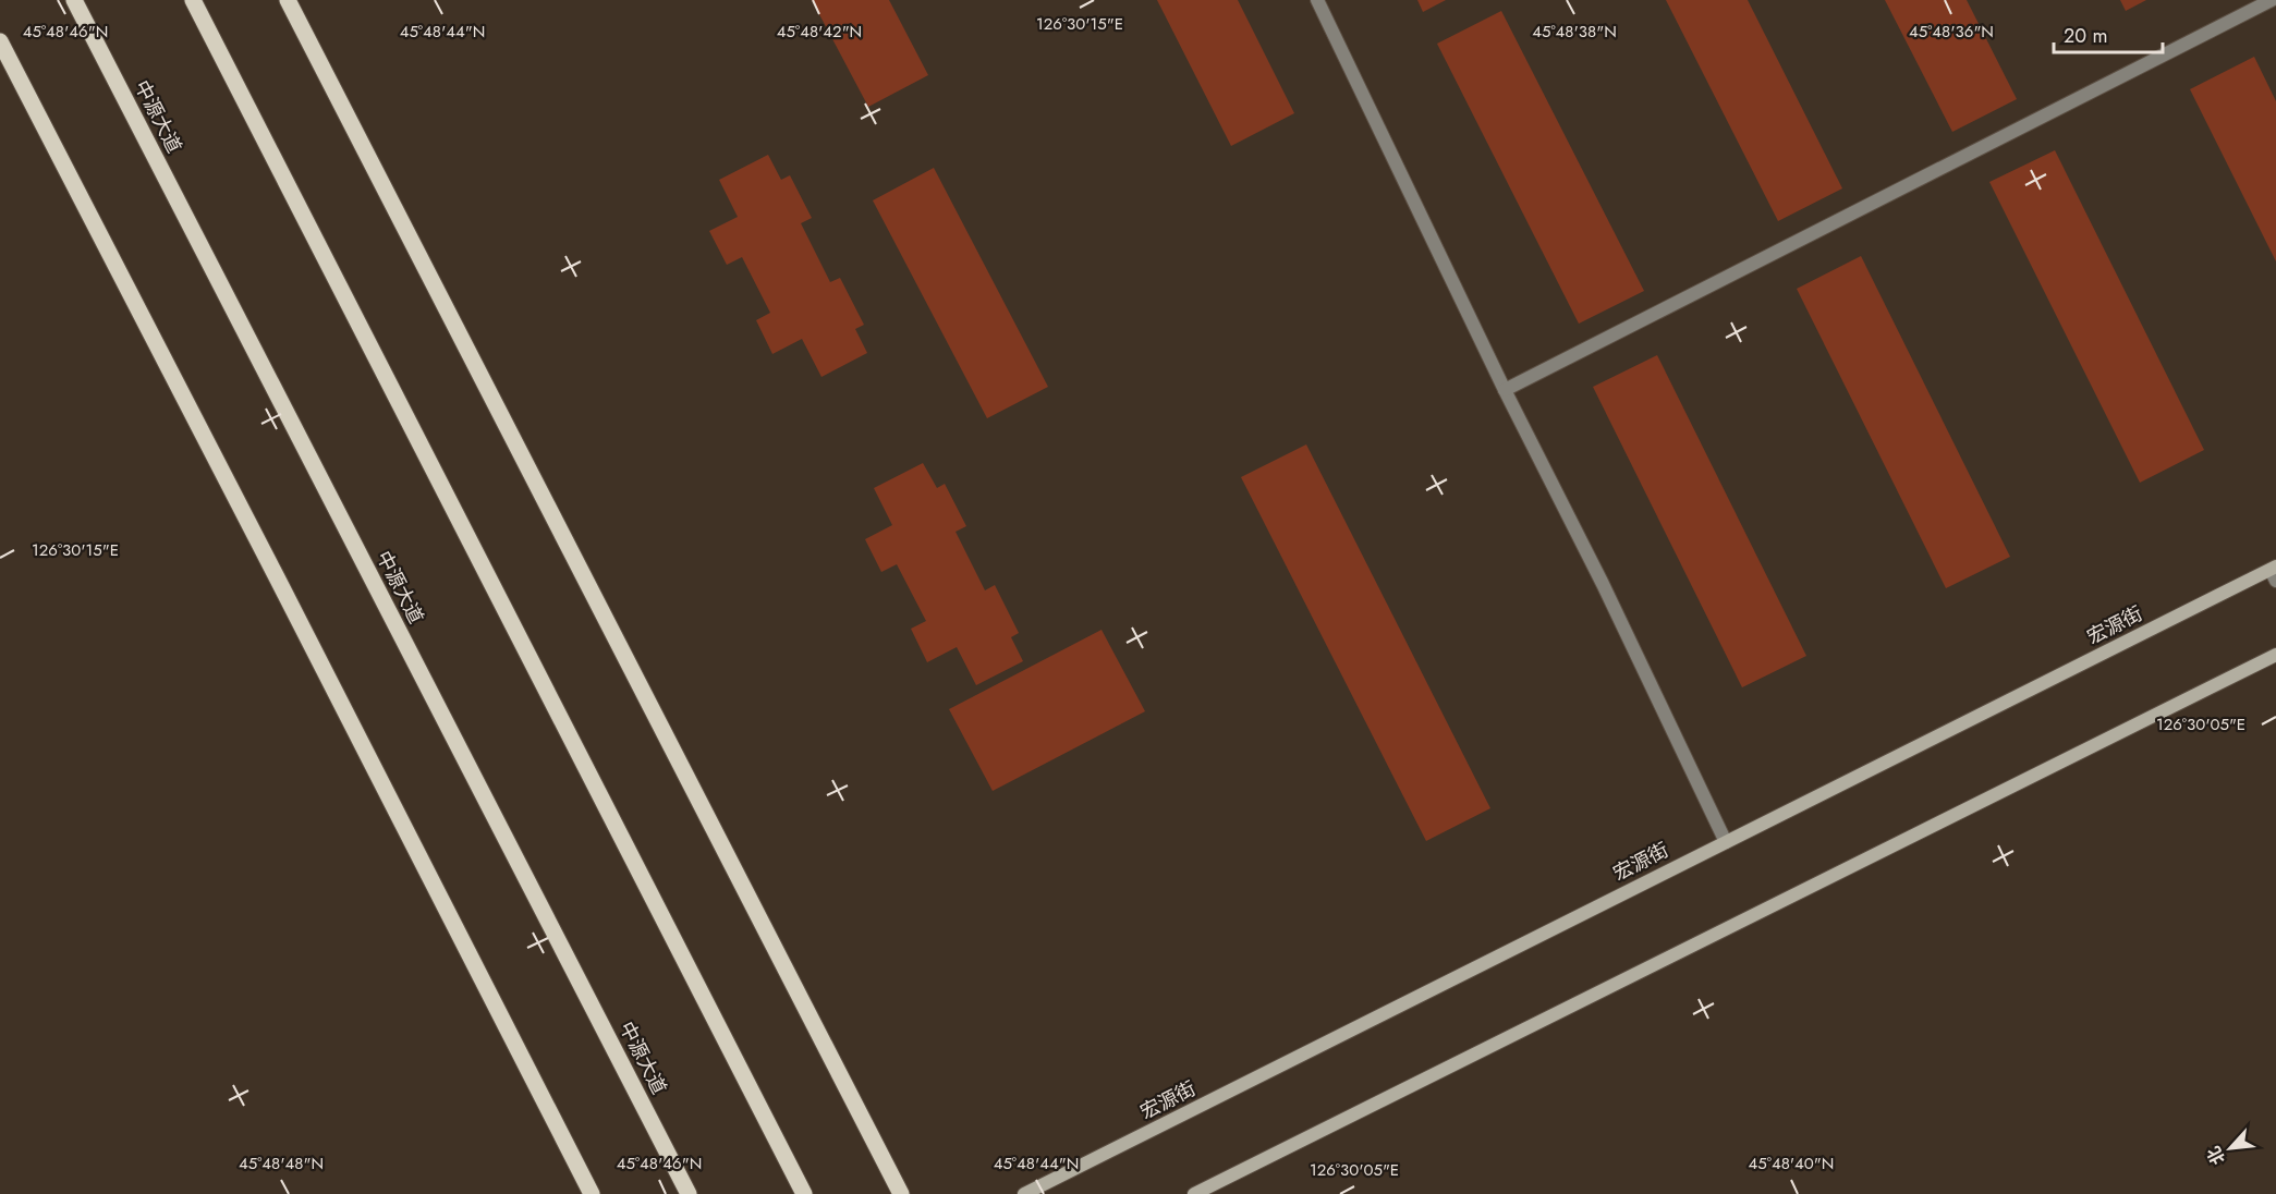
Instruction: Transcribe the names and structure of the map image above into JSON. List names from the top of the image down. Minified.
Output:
{"streets":{"main road":["中源大道","宏源街"]},"scale_bar":"20 m","north":"bottom left","coordinates":["126°30'15\"E","45°48'46\"N","45°48'44\"N","45°48'42\"N","45°48'38\"N","45°48'36\"N","126°30'05\"E","45°48'48\"N","45°48'40\"N"]}
